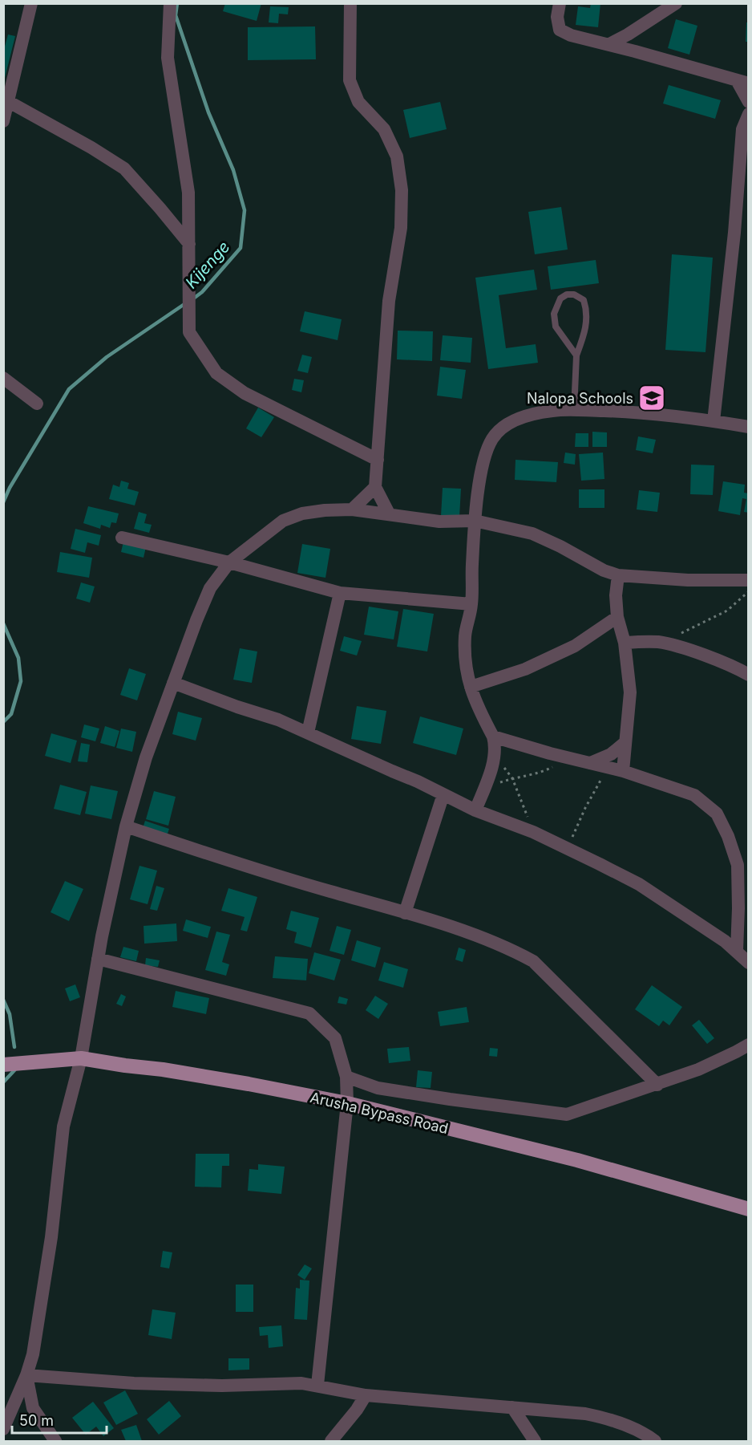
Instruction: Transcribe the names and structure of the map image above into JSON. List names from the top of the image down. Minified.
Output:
{"streets":{"main road":["Arusha Bypass Road"]},"water":["Kijenge"],"places":{"school or university":["Nalopa Schools"]},"scale_bar":"50 m"}
